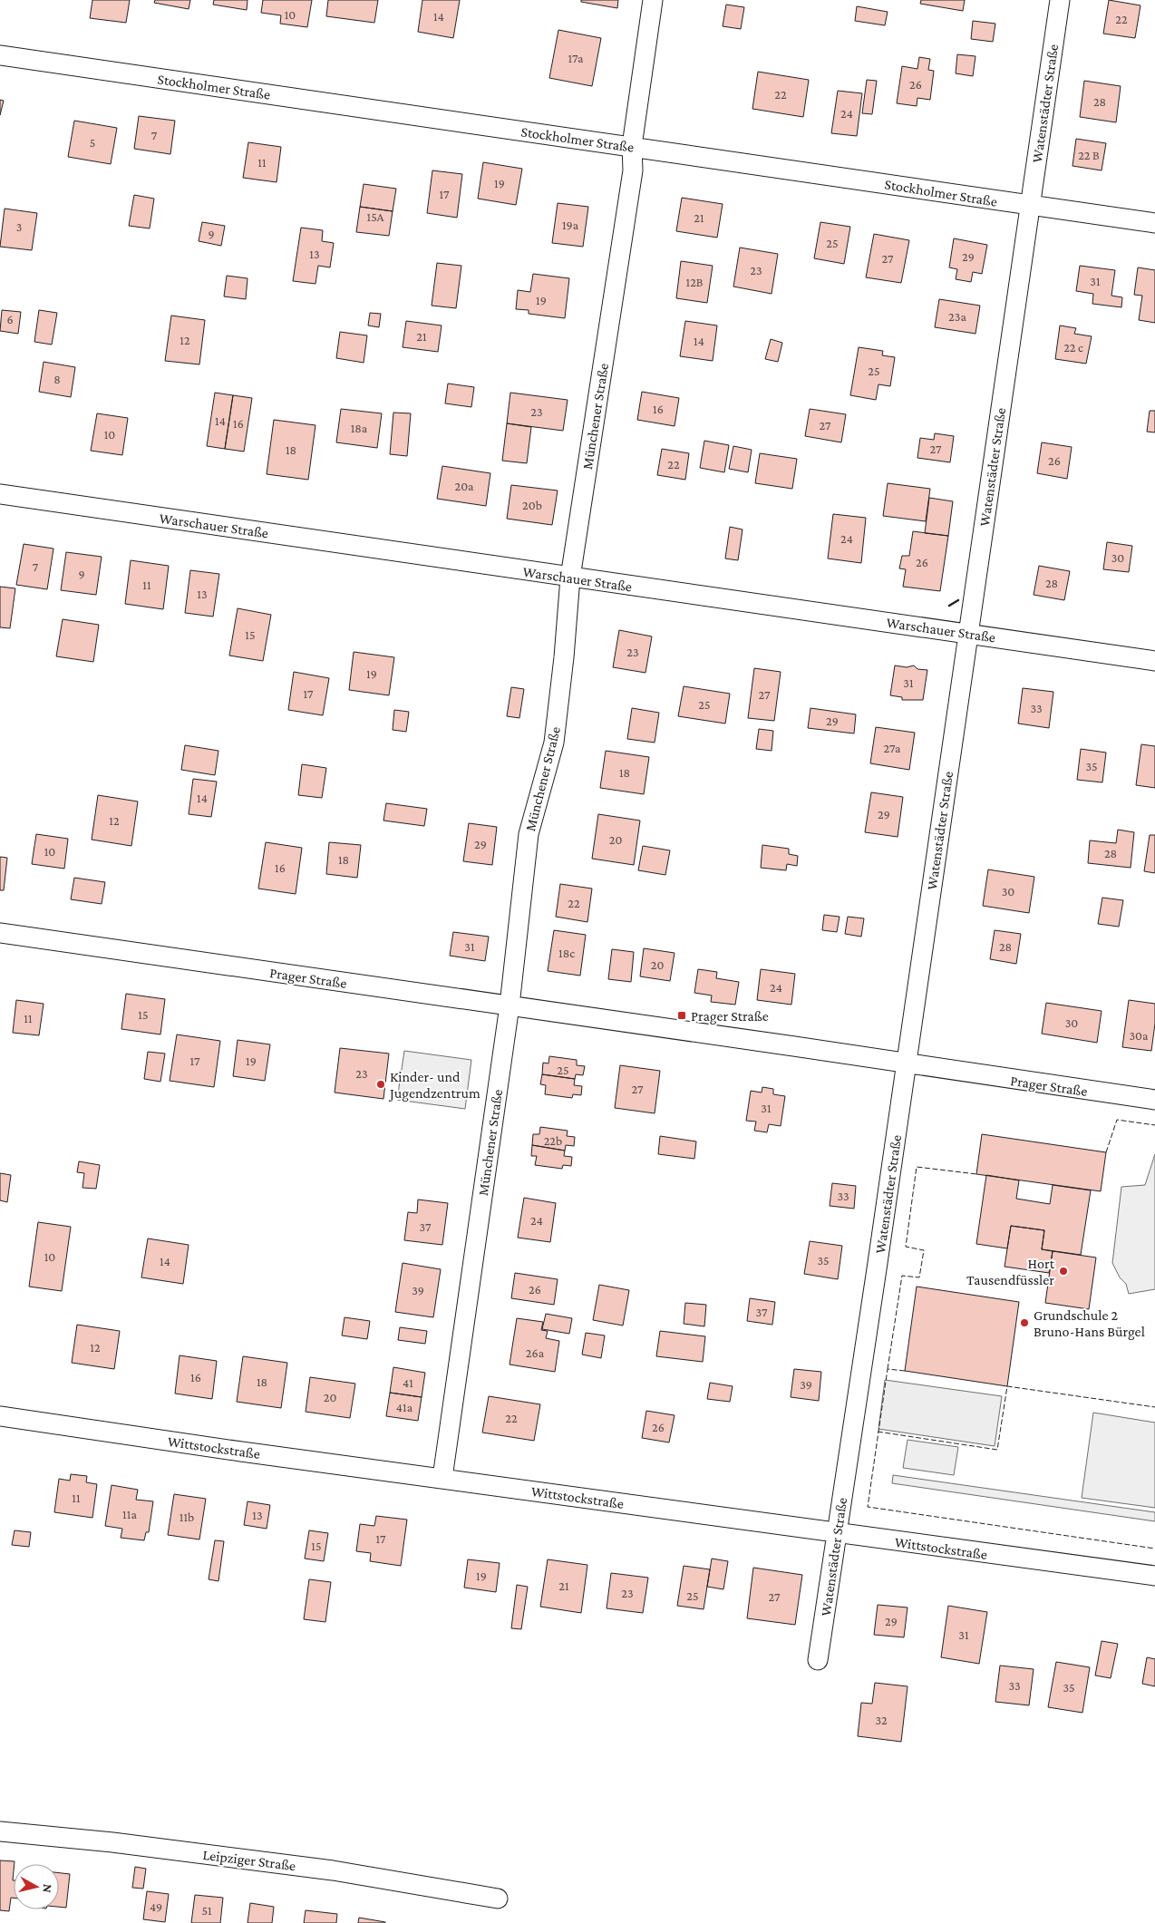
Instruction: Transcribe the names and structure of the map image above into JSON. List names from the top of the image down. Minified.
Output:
{"streets":{"street":["Stockholmer Straße","Watenstädter Straße","Münchener Straße","Warschauer Straße","Prager Straße","Wittstockstraße","Leipziger Straße"]},"crossings":[["Stockholmer Straße","Watenstädter Straße"],["Stockholmer Straße","Münchener Straße"],["Watenstädter Straße","Warschauer Straße"],["Watenstädter Straße","Prager Straße"],["Watenstädter Straße","Wittstockstraße"],["Münchener Straße","Warschauer Straße"],["Münchener Straße","Prager Straße"],["Münchener Straße","Wittstockstraße"]],"places":{"transit":["Prager Straße"],"other":["Kinder- und Jugendzentrum","Hort Tausendfüssler","Grundschule 2 Bruno-Hans Bürgel"]},"house_numbers":["10","14","22","17a","26","22","28","24","7","5","22 B","11","19","17","15A","21","19a","3","9","25","13","29","27","23","31","12B","19","23a","6","21","12","14","22 c","25","8","16","23","14","16","27","18a","10","27","18","26","22","20a","20b","24","30","26","7","9","28","11","13","15","23","19","31","17","27","25","33","29","27a","35","18","14","29","12","20","29","10","28","18","16","30","22","31","28","18c","20","24","15","11","30","30a","17","19","25","23","27","31","22b","33","24","37","10","35","14","26","39","37","12","26a","16","18","41","39","20","41a","22","26","11","11a","13","11b","17","15","19","21","23","25","27","29","31","33","35","32","49","51"],"north":"right"}
